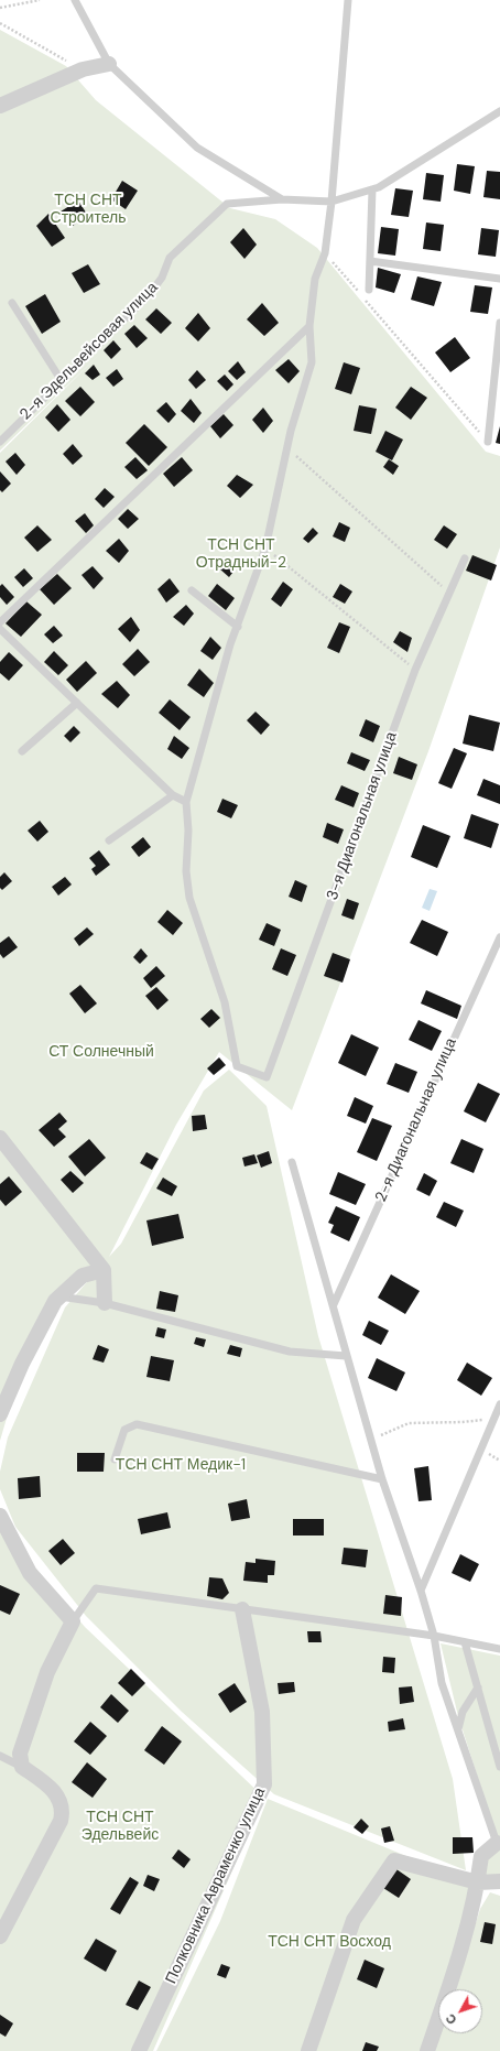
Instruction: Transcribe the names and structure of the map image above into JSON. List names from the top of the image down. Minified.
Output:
{"streets":{"street":["Полковника Авраменко улица"],"lane":["2-я Эдельвейсовая улица","3-я Диагональная улица","2-я Диагональная улица"]},"parks":["ТСН СНТ Строитель","ТСН СНТ Отрадный-2","СТ Солнечный","ТСН СНТ Медик-1","ТСН СНТ Эдельвейс","ТСН СНТ Восход"],"north":"bottom left"}
